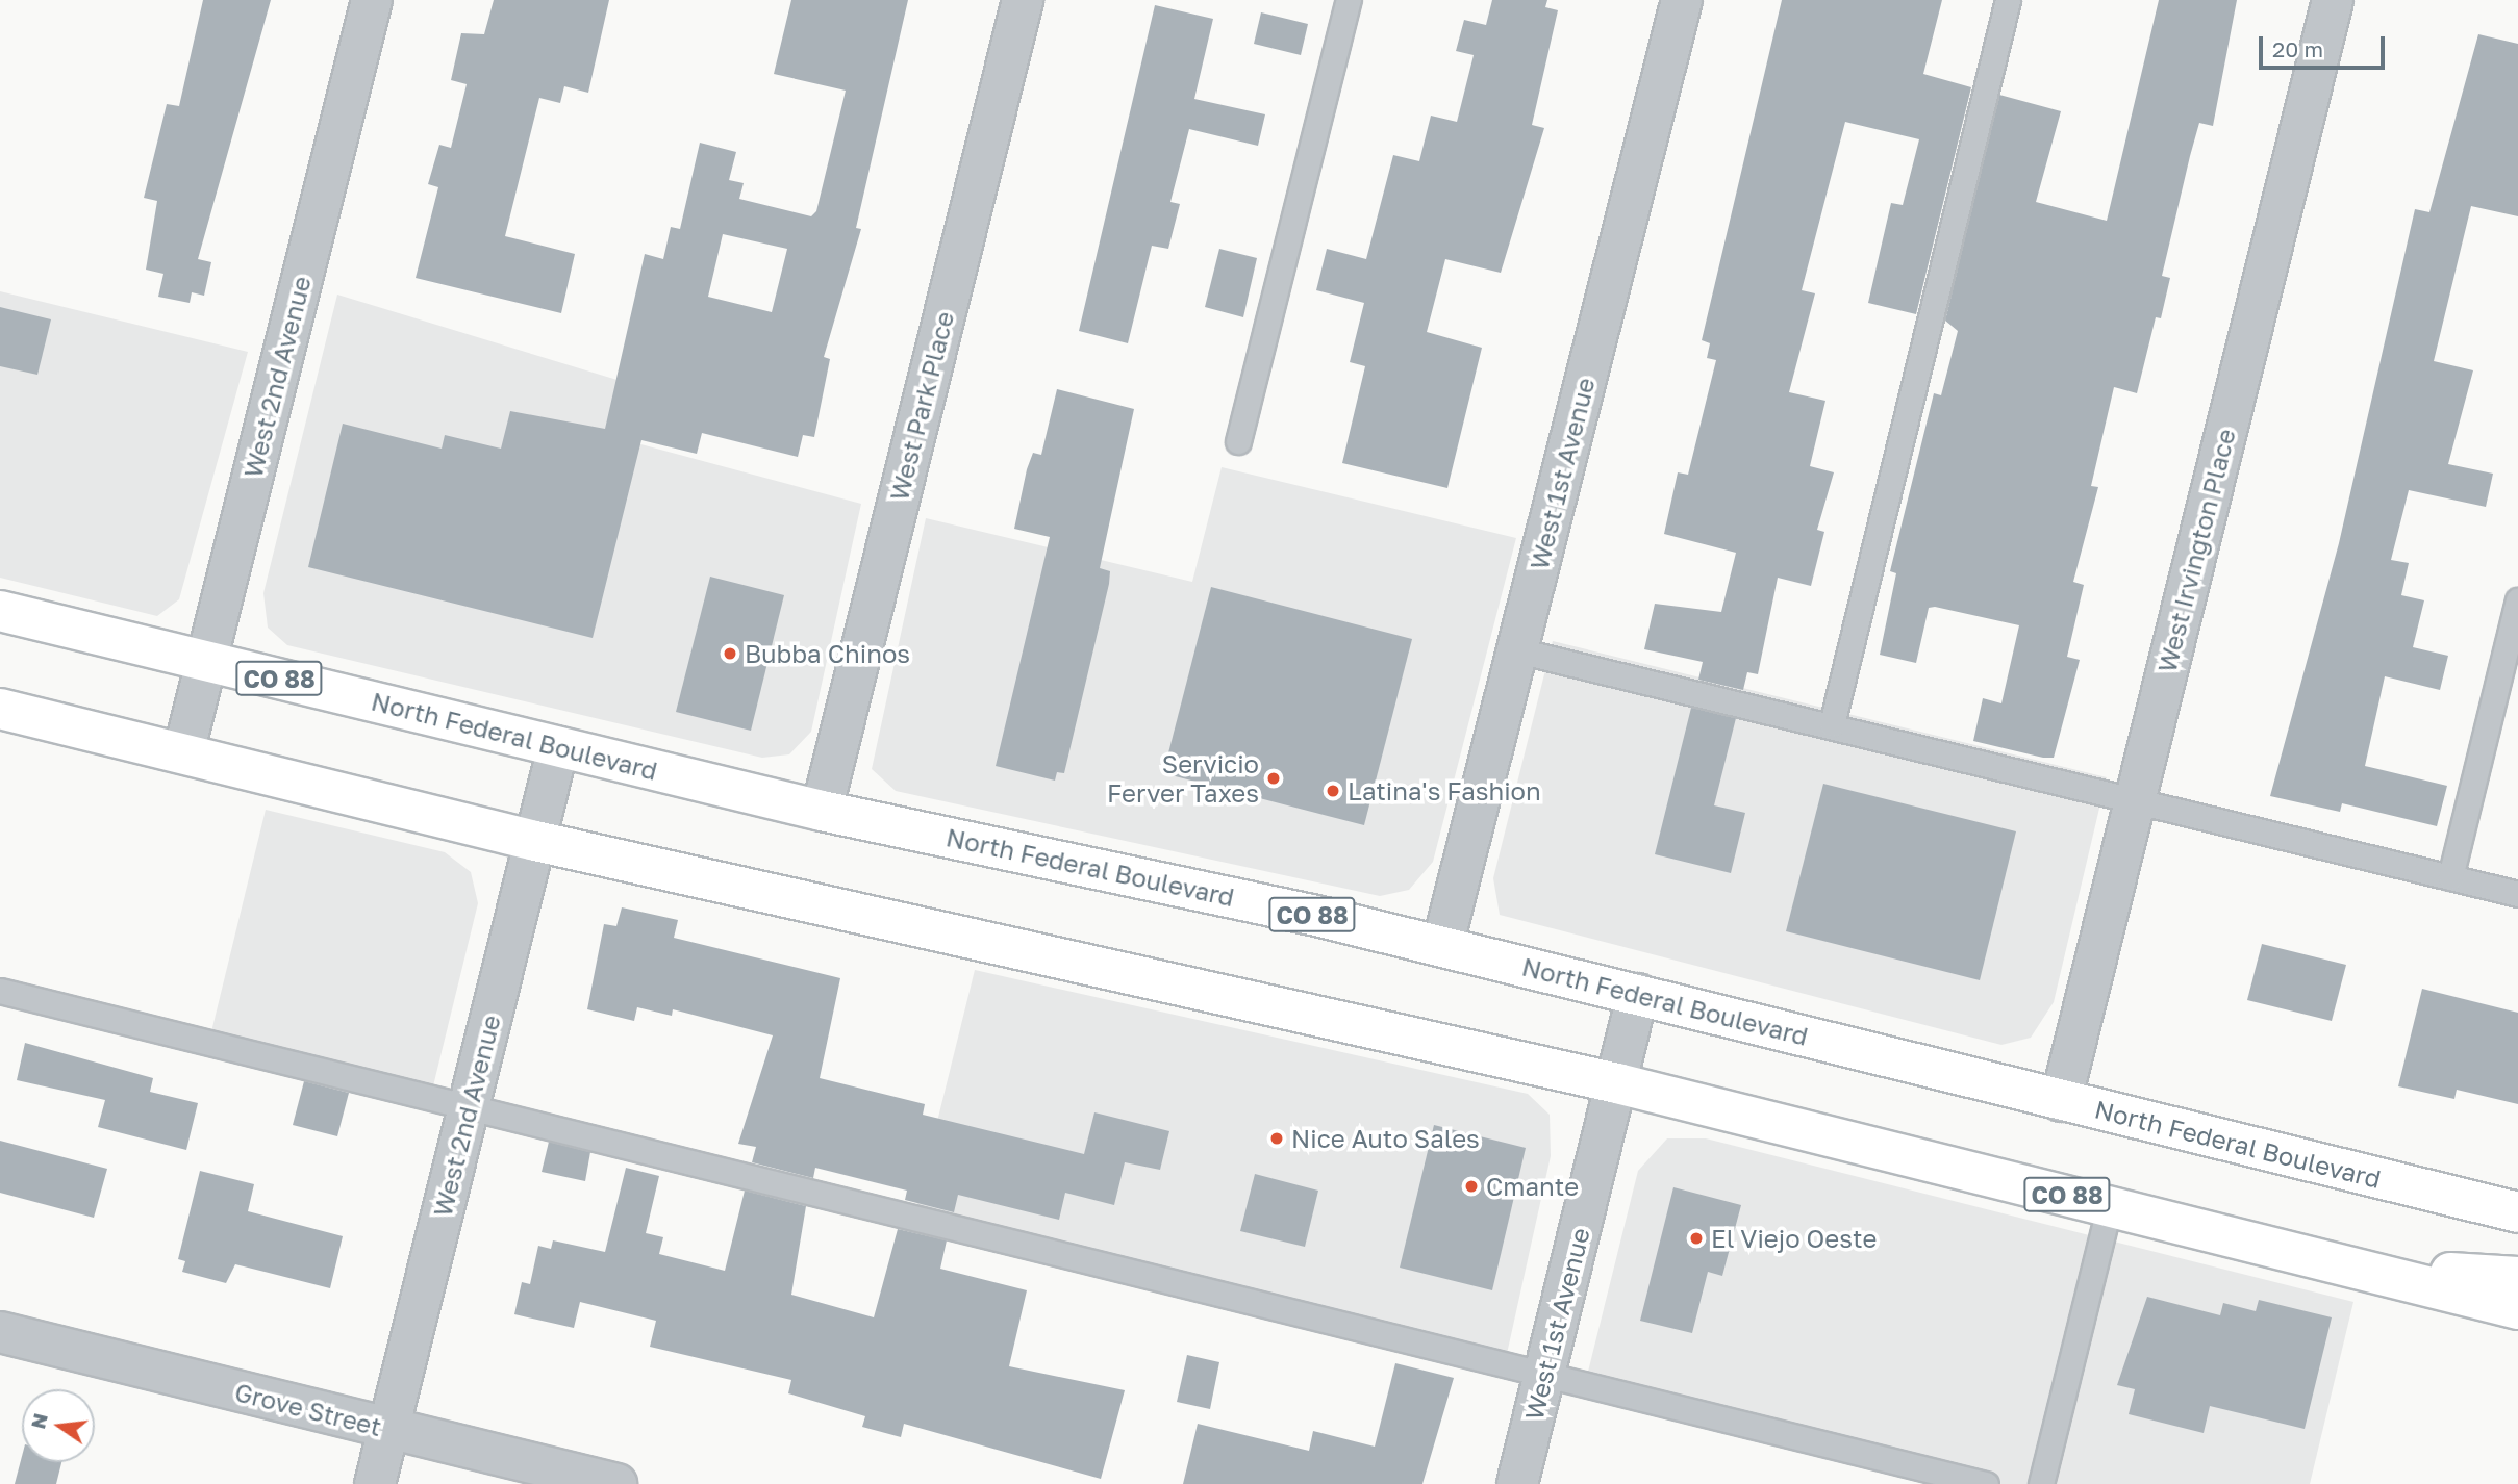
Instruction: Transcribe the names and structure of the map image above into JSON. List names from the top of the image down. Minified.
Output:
{"streets":{"main road":["CO 88","North Federal Boulevard"],"street":["West 2nd Avenue","West Park Place","West 1st Avenue","West Irvington Place","Grove Street"]},"crossings":[["West 2nd Avenue","CO 88"],["West 2nd Avenue","North Federal Boulevard"],["West 2nd Avenue","Grove Street"],["West Park Place","North Federal Boulevard"],["West 1st Avenue","CO 88"],["West 1st Avenue","North Federal Boulevard"],["West Irvington Place","North Federal Boulevard"]],"places":["Bubba Chinos","Servicio Ferver Taxes","Latina's Fashion","Nice Auto Sales","Cmante","El Viejo Oeste"],"scale_bar":"20 m","north":"left"}
